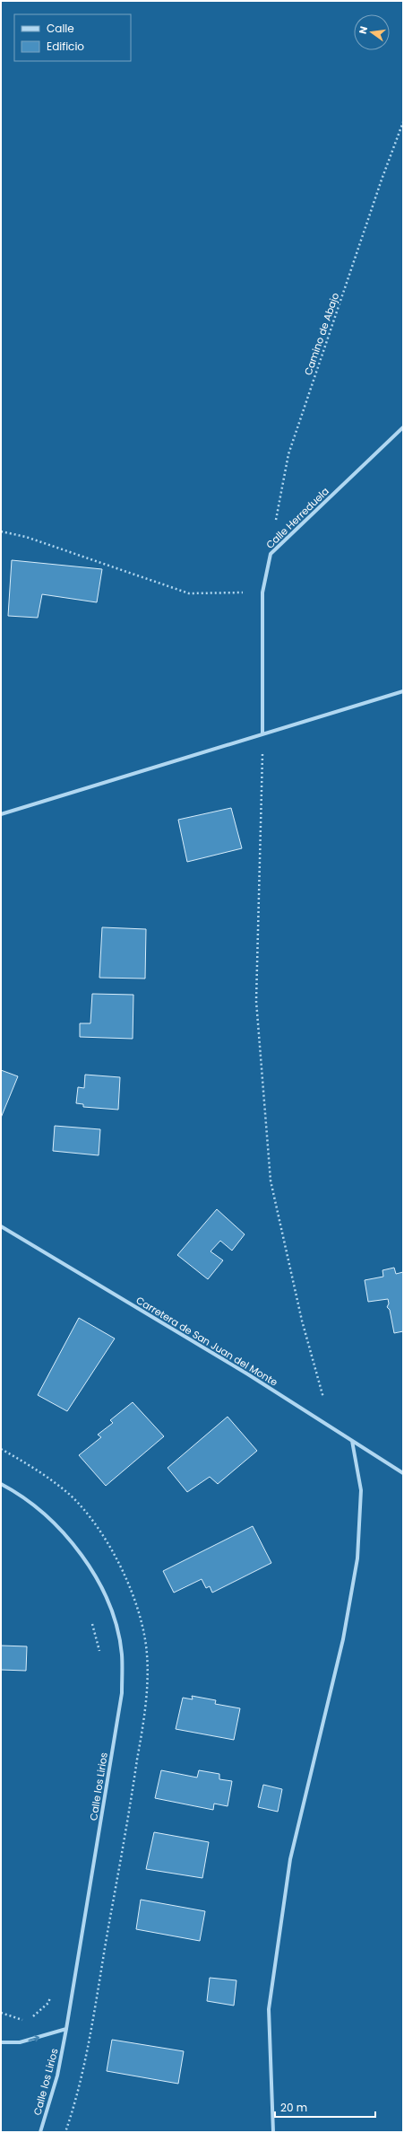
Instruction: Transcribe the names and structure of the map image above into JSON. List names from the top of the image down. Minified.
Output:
{"streets":{"street":["Calle Herreduela","Carretera de San Juan del Monte","Calle los Lirios"],"path":["Camino de Abajo"]},"legend":["Calle","Edificio"],"scale_bar":"20 m","north":"left"}
